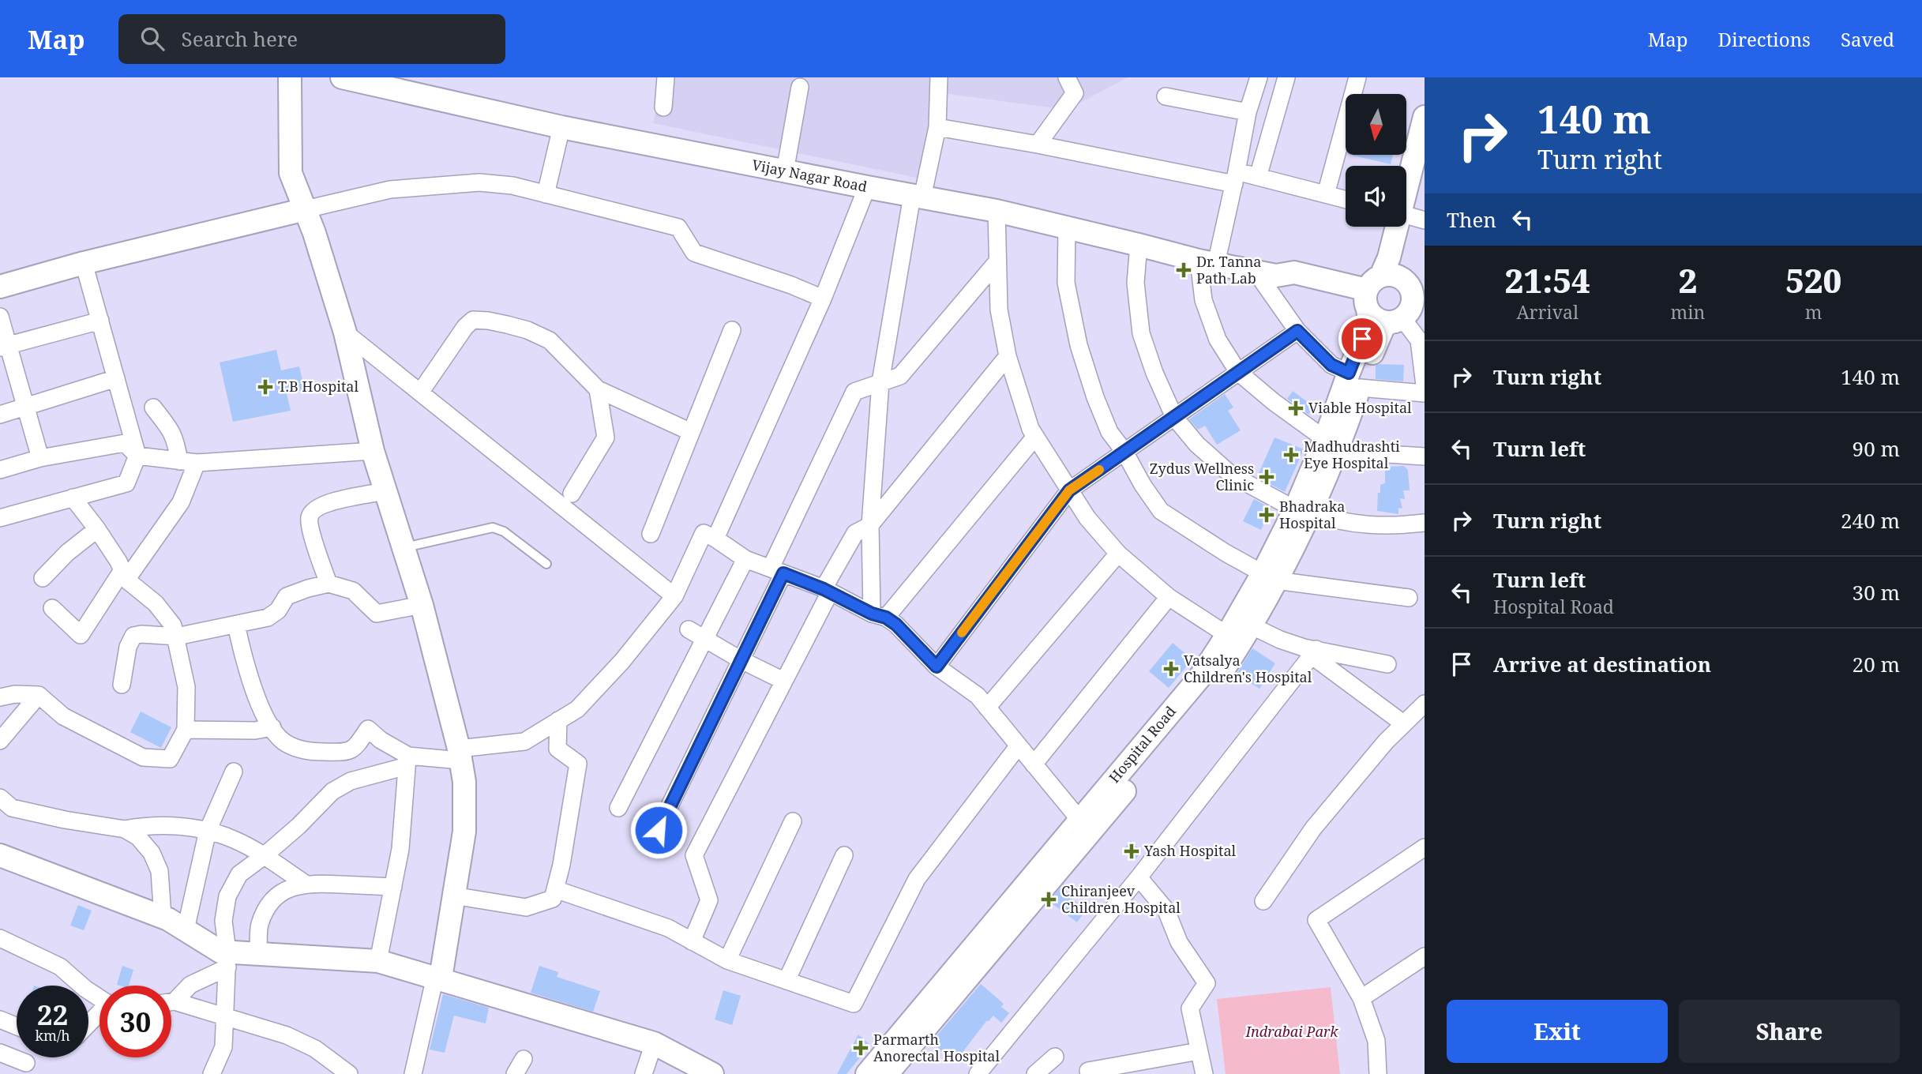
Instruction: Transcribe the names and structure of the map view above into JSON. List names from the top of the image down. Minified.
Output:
{"streets":{"street":["Vijay Nagar Road","Hospital Road"]},"crossings":[["Vijay Nagar Road","Hospital Road"]],"parks":["Indrabai Park"],"places":{"health":["Dr. Tanna Path Lab","T.B Hospital","Viable Hospital","Madhudrashti Eye Hospital","Zydus Wellness Clinic","Bhadraka Hospital","Vatsalya Children's Hospital","Yash Hospital","Chiranjeev Children Hospital","Parmarth Anorectal Hospital"]},"north":"bottom","page":{"header":"Map","search":"Search here","nav":["Map","Directions","Saved"],"turn":["140 m","Turn right"],"then":"Then","eta":["21:54","Arrival","2","min","520","m"],"list":[{"name":"Turn right","value":"140 m"},{"name":"Turn left","value":"90 m"},{"name":"Turn right","value":"240 m"},{"name":"Turn left","note":"Hospital Road","value":"30 m"},{"name":"Arrive at destination","value":"20 m"}],"speed":"22 km/h","limit":"30","buttons":["Exit","Share"]}}
